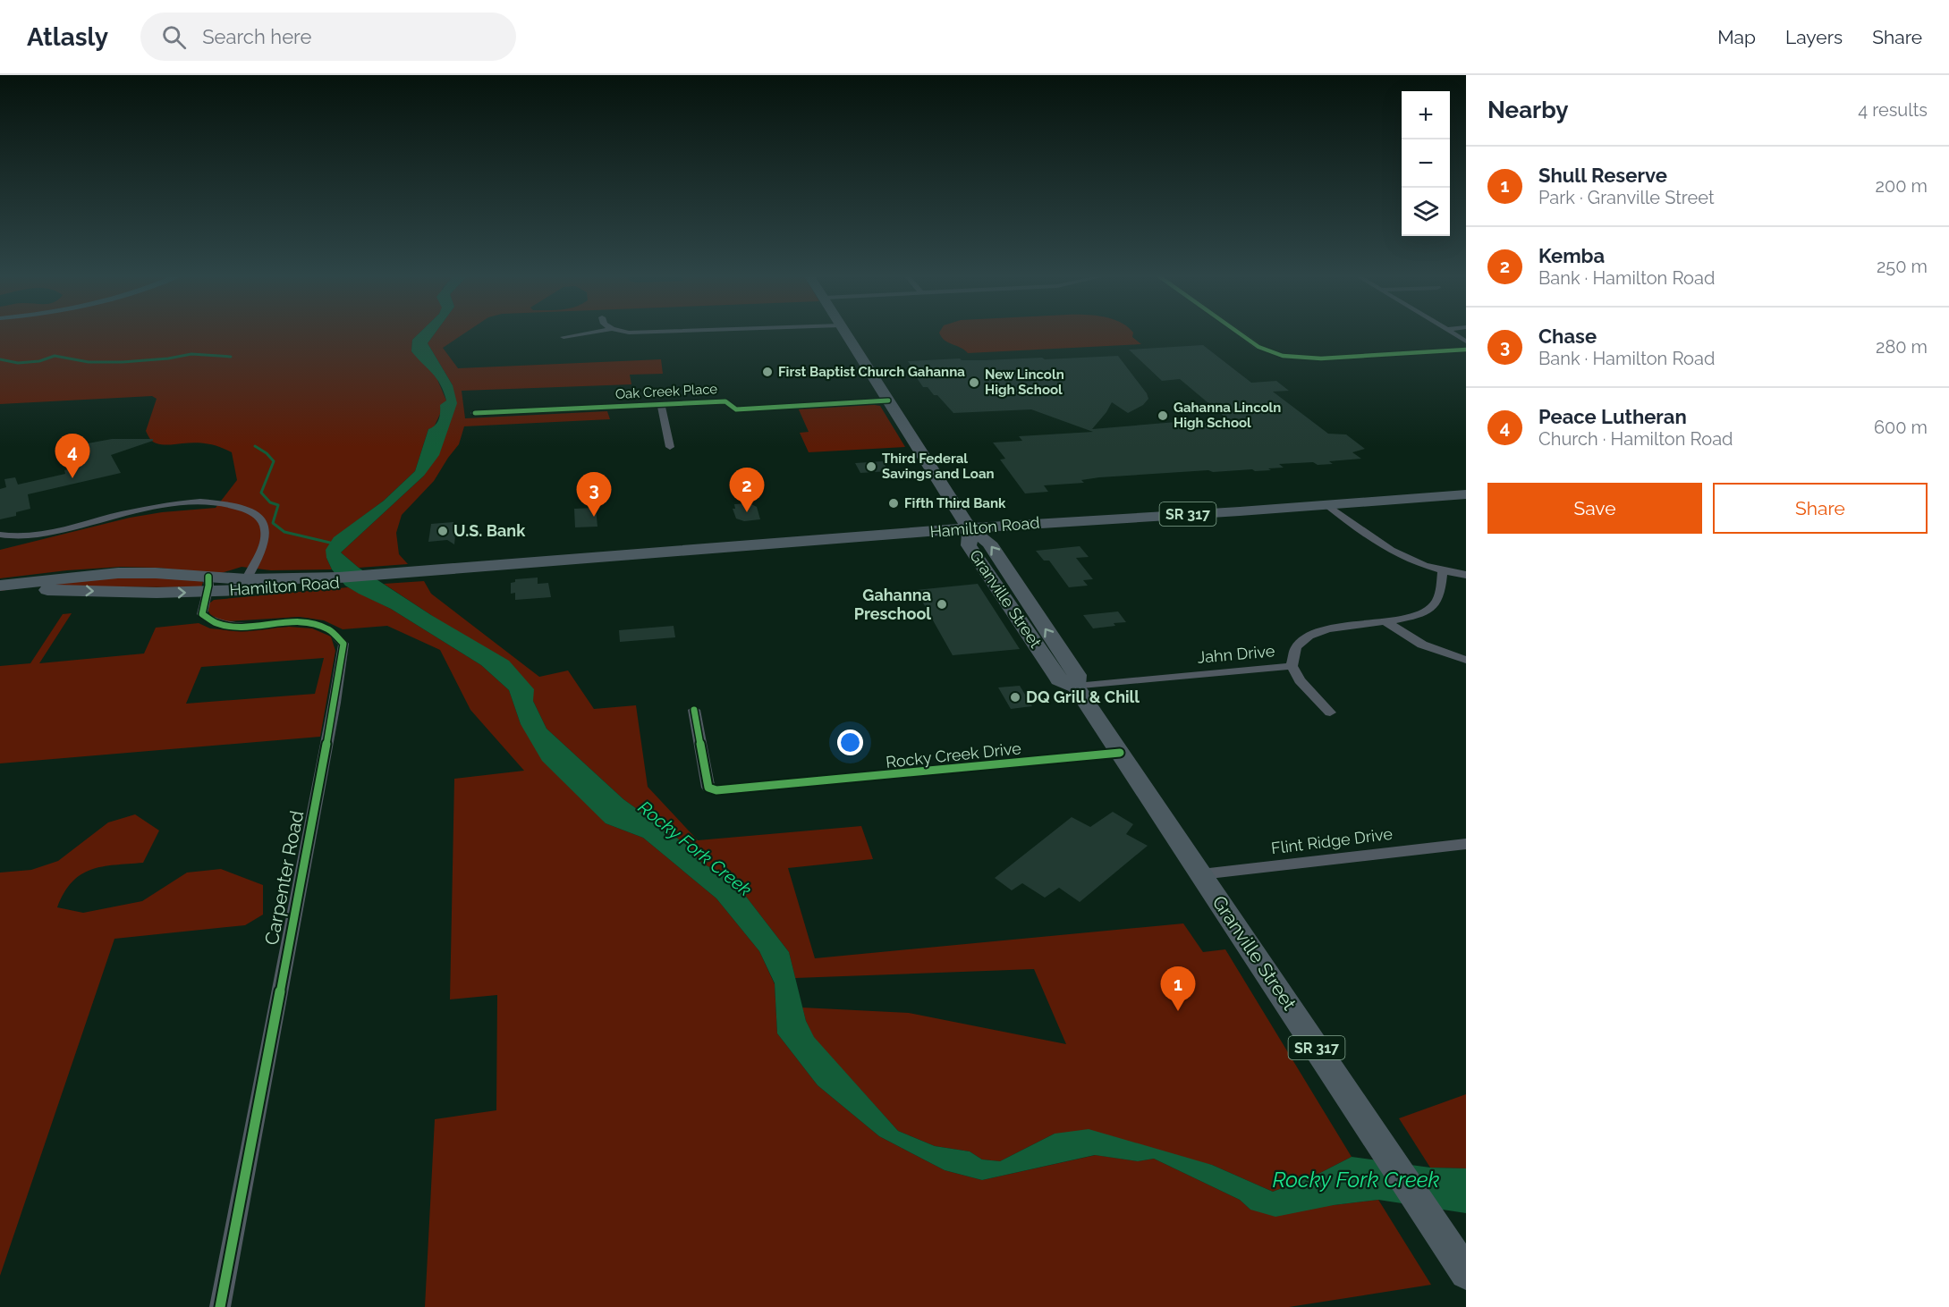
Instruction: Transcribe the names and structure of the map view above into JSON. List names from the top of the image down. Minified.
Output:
{"streets":{"main road":["SR 317","Hamilton Road","Granville Street"],"street":["Oak Creek Place","Jahn Drive","Rocky Creek Drive","Flint Ridge Drive","Carpenter Road"]},"crossings":[["Oak Creek Place","Granville Street"],["Hamilton Road","Granville Street"],["Hamilton Road","Carpenter Road"],["Granville Street","Jahn Drive"],["Granville Street","Rocky Creek Drive"],["Granville Street","Flint Ridge Drive"]],"water":["Rocky Fork Creek"],"places":["First Baptist Church Gahanna","New Lincoln High School","Gahanna Lincoln High School","Third Federal Savings and Loan","Fifth Third Bank","U.S. Bank","Gahanna Preschool","DQ Grill & Chill"],"page":{"header":"Atlasly","search":"Search here","nav":["Map","Layers","Share"],"heading":["Nearby","4 results"],"map_buttons":["+","−"],"list":[{"mark":"1","name":"Shull Reserve","note":"Park · Granville Street","value":"200 m"},{"mark":"2","name":"Kemba","note":"Bank · Hamilton Road","value":"250 m"},{"mark":"3","name":"Chase","note":"Bank · Hamilton Road","value":"280 m"},{"mark":"4","name":"Peace Lutheran","note":"Church · Hamilton Road","value":"600 m"}],"pins":["4","2","3","1"],"buttons":["Save","Share"]}}
